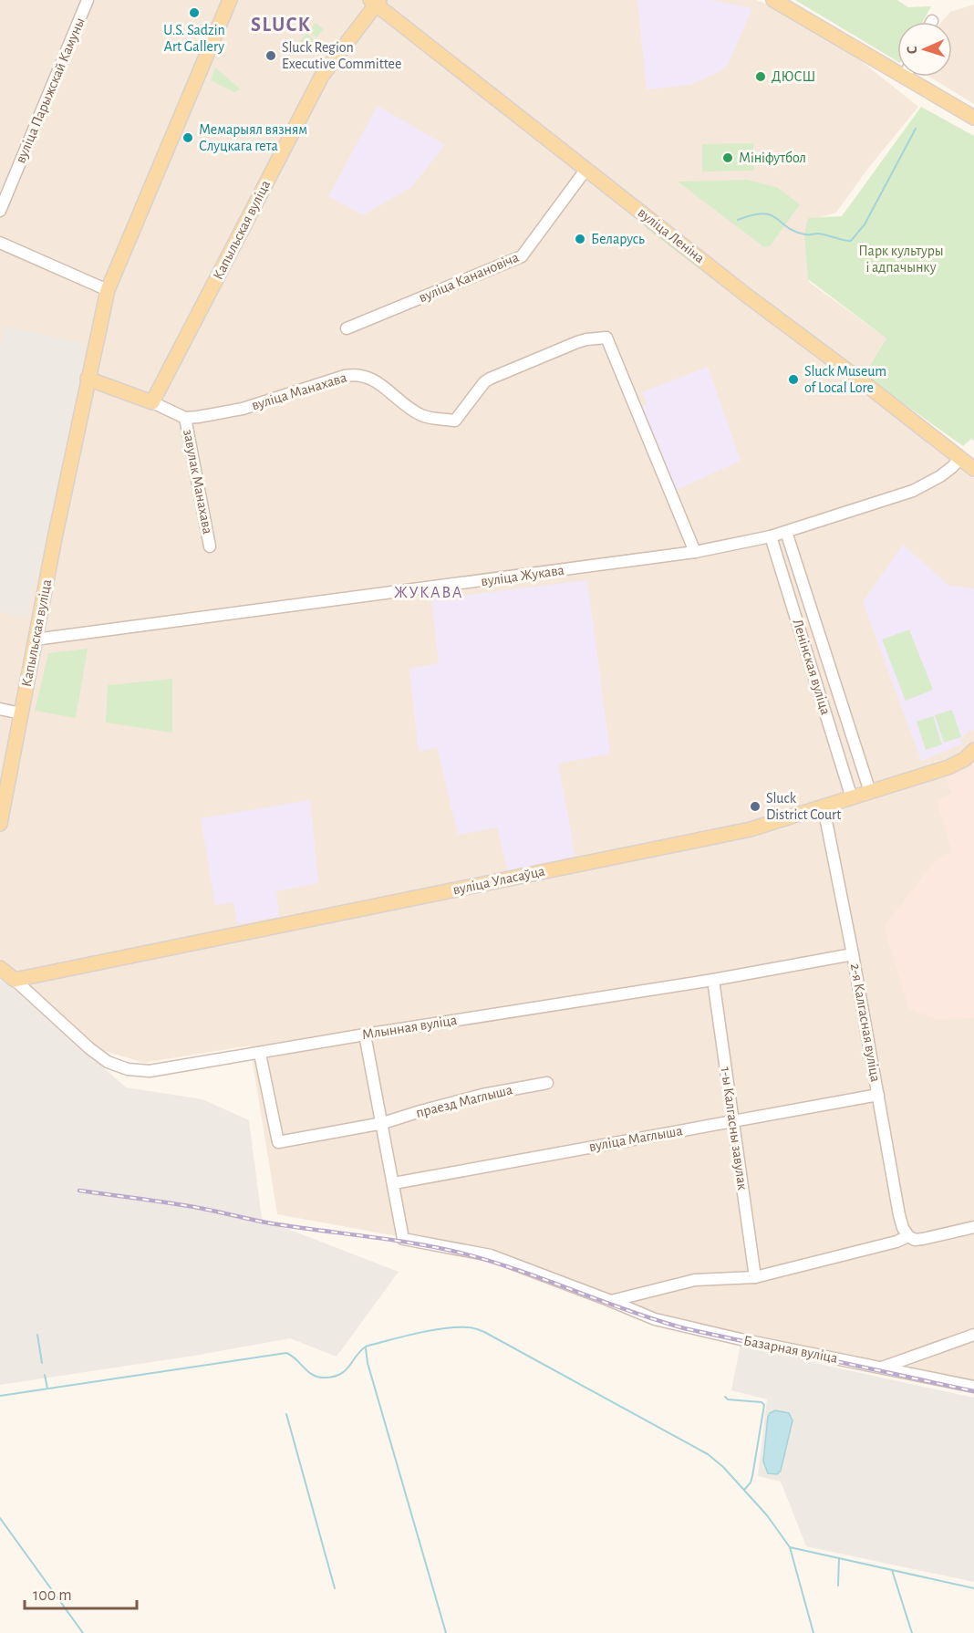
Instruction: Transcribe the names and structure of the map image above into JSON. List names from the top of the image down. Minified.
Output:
{"streets":{"main road":["Капыльская вуліца","вуліца Леніна","вуліца Уласаўца","Млынная вуліца"],"street":["вуліца Парыжскай Камуны","вуліца Канановіча","вуліца Манахава","завулак Манахава","вуліца Жукава","Ленінская вуліца","2-я Калгасная вуліца","праезд Маглыша","1-ы Калгасны завулак","вуліца Маглыша","Базарная вуліца"]},"crossings":[["Капыльская вуліца","вуліца Леніна"],["Капыльская вуліца","вуліца Жукава"],["вуліца Леніна","вуліца Канановіча"],["вуліца Леніна","вуліца Жукава"],["вуліца Манахава","завулак Манахава"],["вуліца Манахава","вуліца Жукава"],["вуліца Жукава","Ленінская вуліца"],["Ленінская вуліца","вуліца Уласаўца"],["вуліца Уласаўца","2-я Калгасная вуліца"],["вуліца Уласаўца","Млынная вуліца"],["2-я Калгасная вуліца","Млынная вуліца"],["2-я Калгасная вуліца","вуліца Маглыша"],["Млынная вуліца","праезд Маглыша"],["Млынная вуліца","1-ы Калгасны завулак"],["1-ы Калгасны завулак","вуліца Маглыша"],["вуліца Маглыша","Базарная вуліца"]],"districts":["SLUCK","ЖУКАВА"],"parks":["Парк культуры і адпачынку"],"places":["U.S. Sadzin Art Gallery","Sluck Region Executive Committee","ДЮСШ","Мемарыял вязням Слуцкага гета","Мініфутбол","Беларусь","Sluck Museum of Local Lore","Sluck District Court"],"scale_bar":"100 m","north":"left"}
